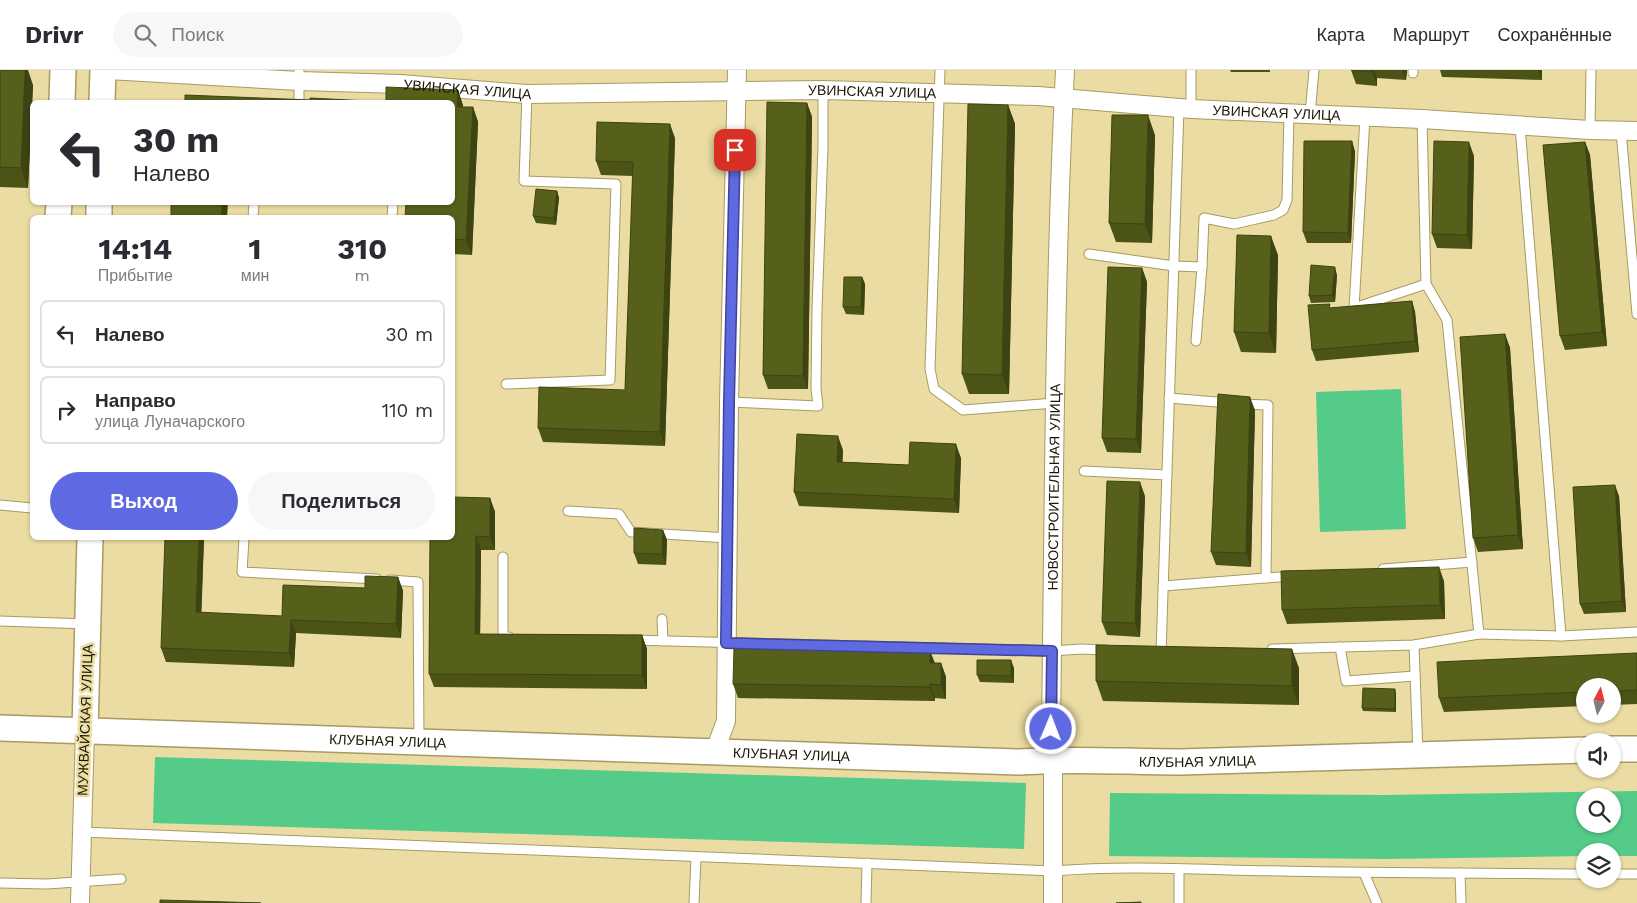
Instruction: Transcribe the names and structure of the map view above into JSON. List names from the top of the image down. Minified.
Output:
{"streets":{"main road":["МУЖВАЙСКАЯ УЛИЦА","КЛУБНАЯ УЛИЦА"],"street":["УВИНСКАЯ УЛИЦА","НОВОСТРОИТЕЛЬНАЯ УЛИЦА"]},"crossings":[["УВИНСКАЯ УЛИЦА","НОВОСТРОИТЕЛЬНАЯ УЛИЦА"],["НОВОСТРОИТЕЛЬНАЯ УЛИЦА","КЛУБНАЯ УЛИЦА"],["МУЖВАЙСКАЯ УЛИЦА","КЛУБНАЯ УЛИЦА"]],"north":"top","page":{"header":"Drivr","search":"Поиск","nav":["Карта","Маршрут","Сохранённые"],"turn":["30 m","Налево"],"eta":["14:14","Прибытие","1","мин","310","m"],"list":[{"name":"Налево","value":"30 m"},{"name":"Направо","note":"улица Луначарского","value":"110 m"}],"buttons":["Выход","Поделиться"]}}
